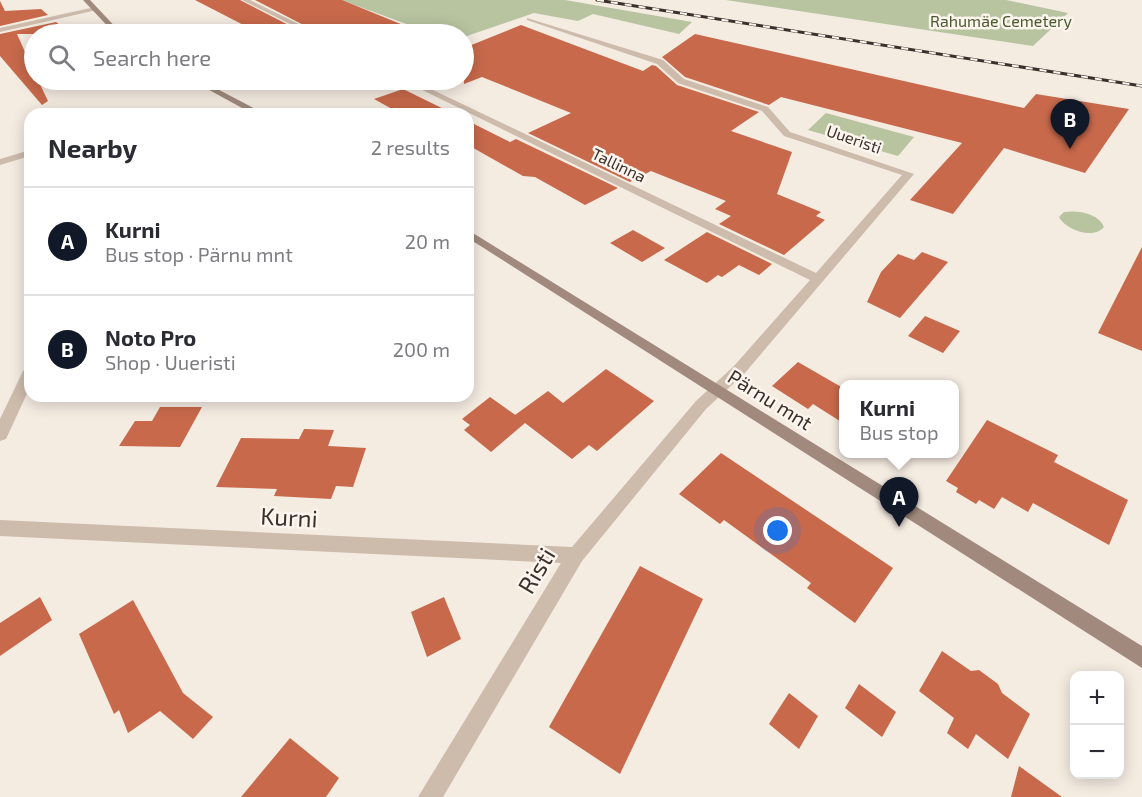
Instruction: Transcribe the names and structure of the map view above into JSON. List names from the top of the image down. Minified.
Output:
{"streets":{"main road":["Pärnu mnt"],"street":["Uueristi","Tallinna","Kurni","Risti"]},"crossings":[["Uueristi","Tallinna"],["Uueristi","Pärnu mnt"],["Uueristi","Risti"],["Pärnu mnt","Risti"],["Kurni","Risti"]],"parks":["Rahumäe Cemetery"],"page":{"search":"Search here","pins":["B","A"],"heading":["Nearby","2 results"],"list":[{"mark":"A","name":"Kurni","note":"Bus stop · Pärnu mnt","value":"20 m"},{"mark":"B","name":"Noto Pro","note":"Shop · Uueristi","value":"200 m"}],"popup":["Kurni","Bus stop"],"map_buttons":["+","−"]}}
